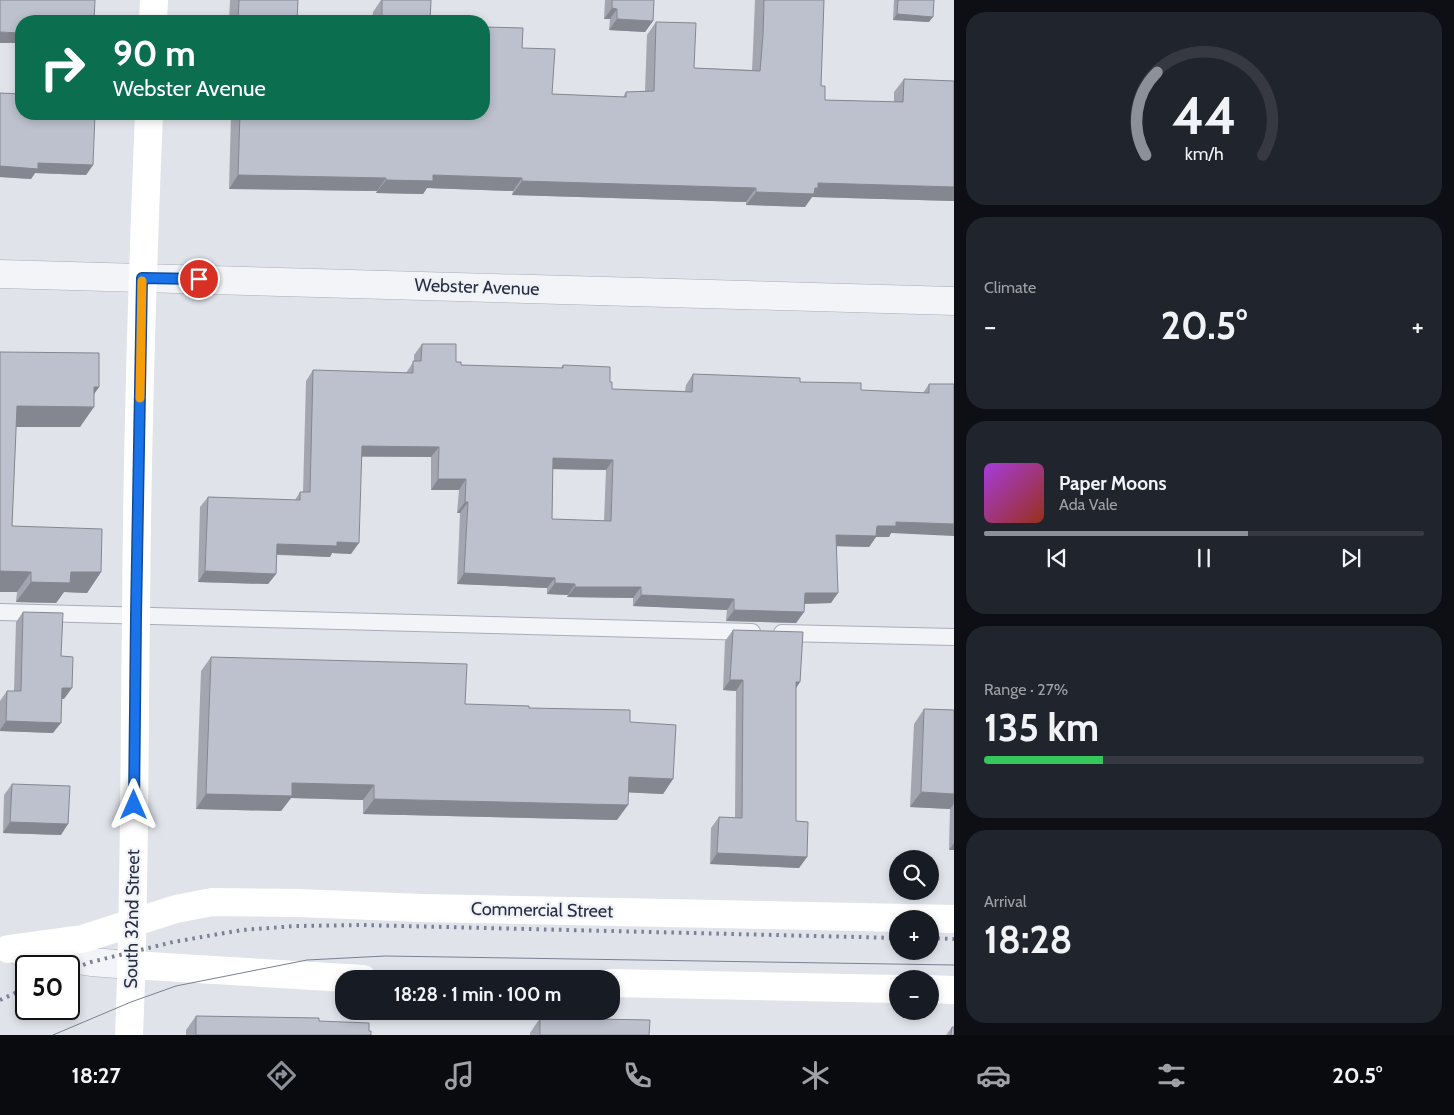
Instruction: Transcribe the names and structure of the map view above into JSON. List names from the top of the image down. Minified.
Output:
{"streets":{"main road":["Commercial Street","South 32nd Street"],"street":["Webster Avenue"]},"crossings":[["Webster Avenue","South 32nd Street"],["Commercial Street","South 32nd Street"]],"page":{"turn":["90 m","Webster Avenue"],"tile":["Climate",["Range · 27%","135 km"],["Arrival","18:28"]],"heat":["−","20.5°","+"],"song":["Paper Moons","Ada Vale"],"map_buttons":["+","−"],"limit":"50","trip":"18:28 · 1 min · 100 m","tabs":["18:27","20.5°"],"gauge":["44","km/h"]}}
